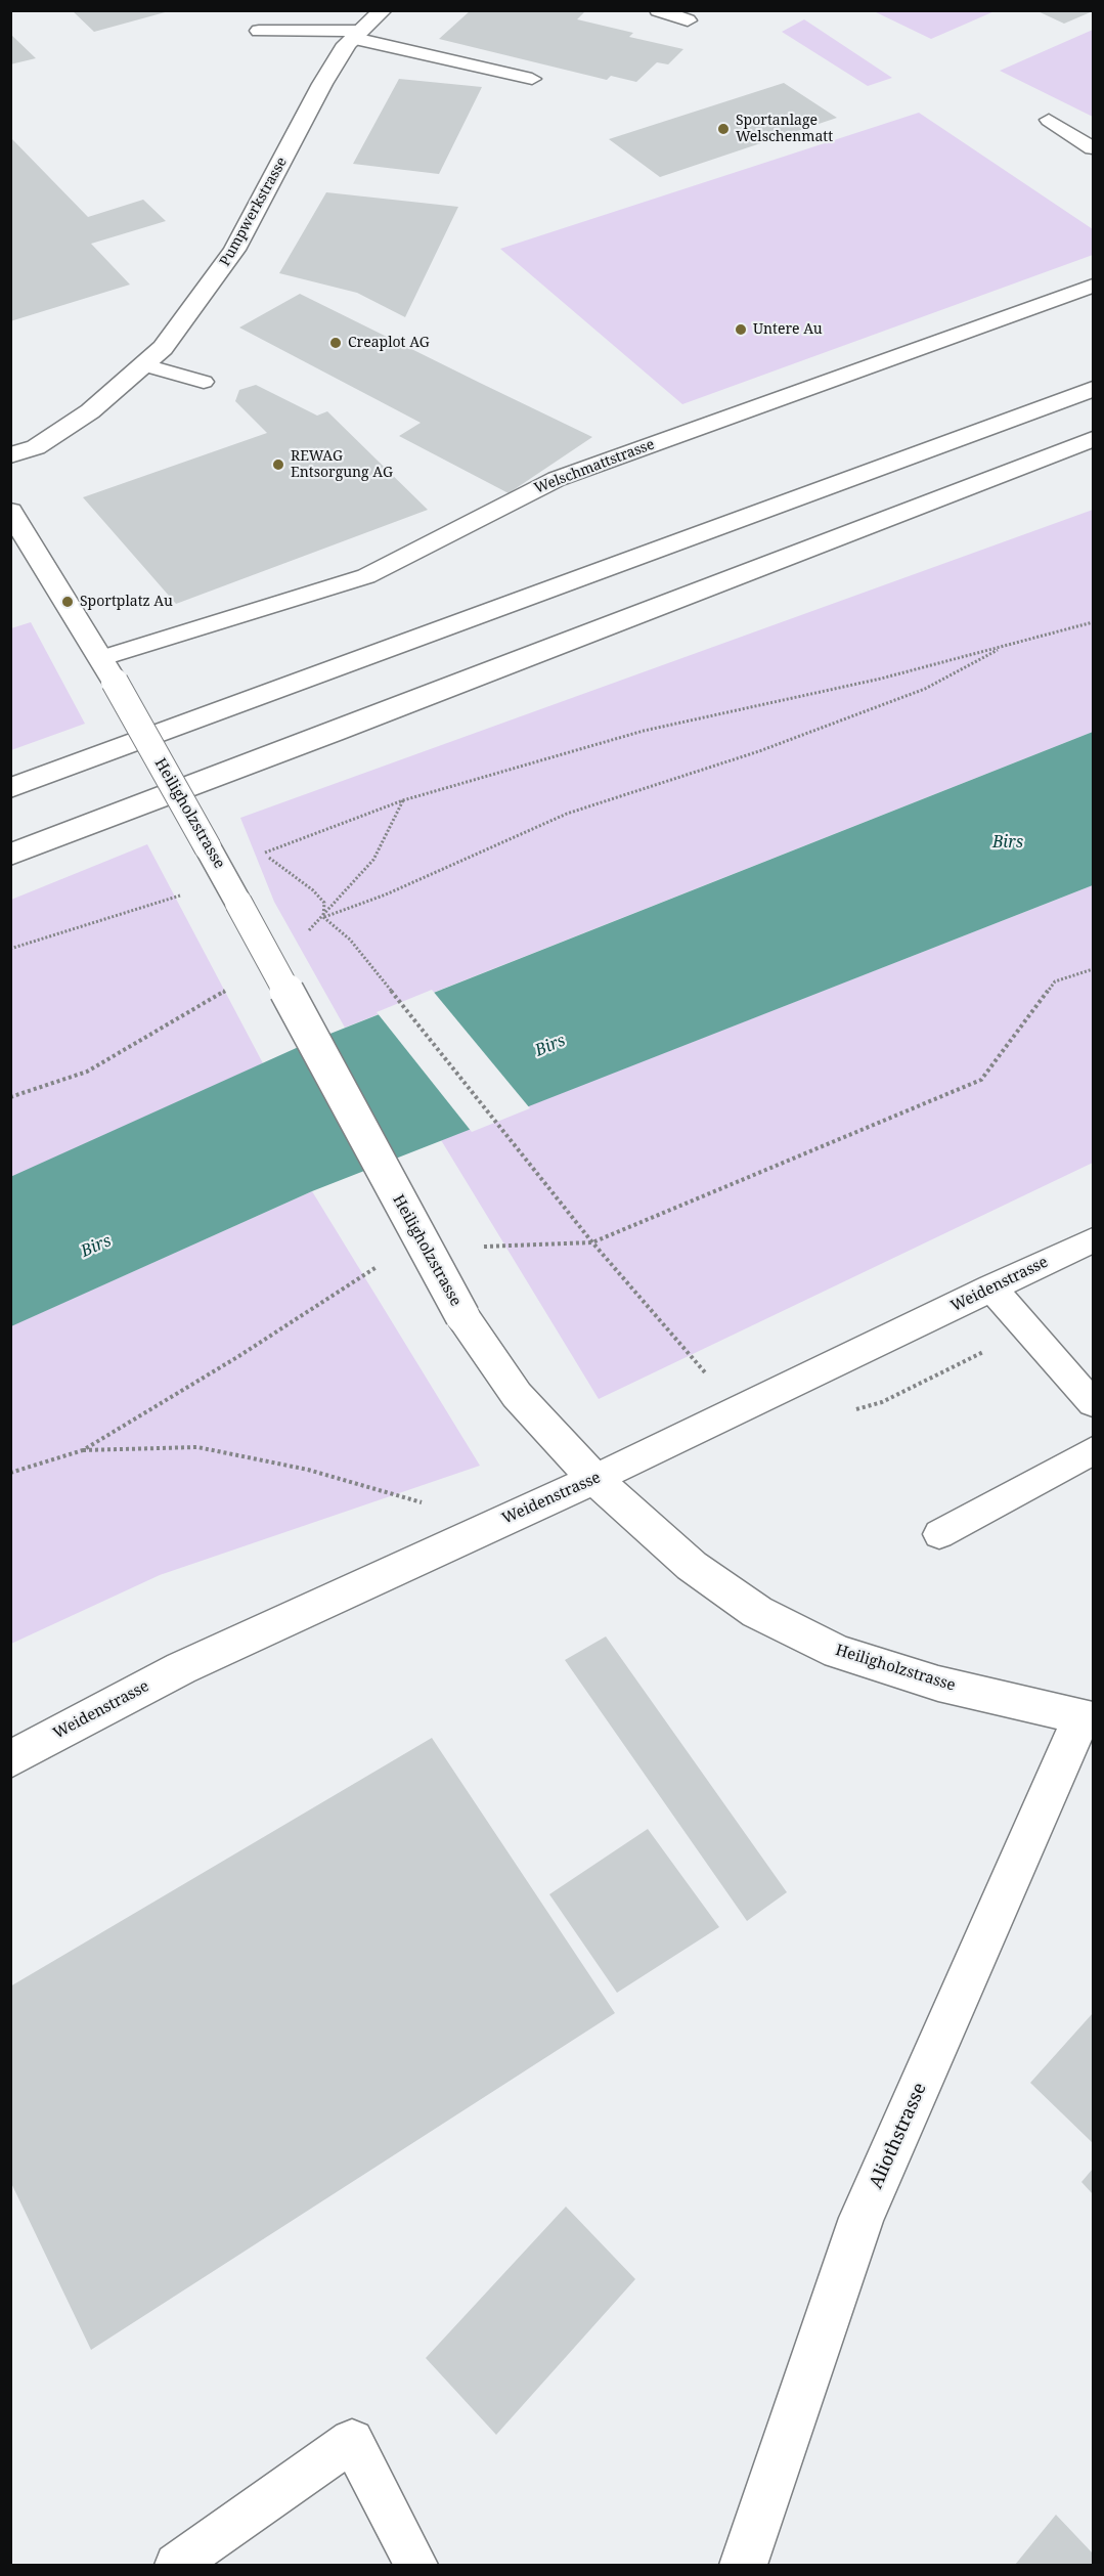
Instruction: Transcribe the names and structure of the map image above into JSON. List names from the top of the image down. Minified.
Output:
{"streets":{"main road":["Pumpwerkstrasse","Heiligholzstrasse","Weidenstrasse","Aliothstrasse"],"lane":["Welschmattstrasse"]},"crossings":[["Welschmattstrasse","Heiligholzstrasse"],["Heiligholzstrasse","Weidenstrasse"],["Heiligholzstrasse","Aliothstrasse"]],"water":["Birs"],"places":["Sportanlage Welschenmatt","Untere Au","Creaplot AG","REWAG Entsorgung AG","Sportplatz Au"]}
